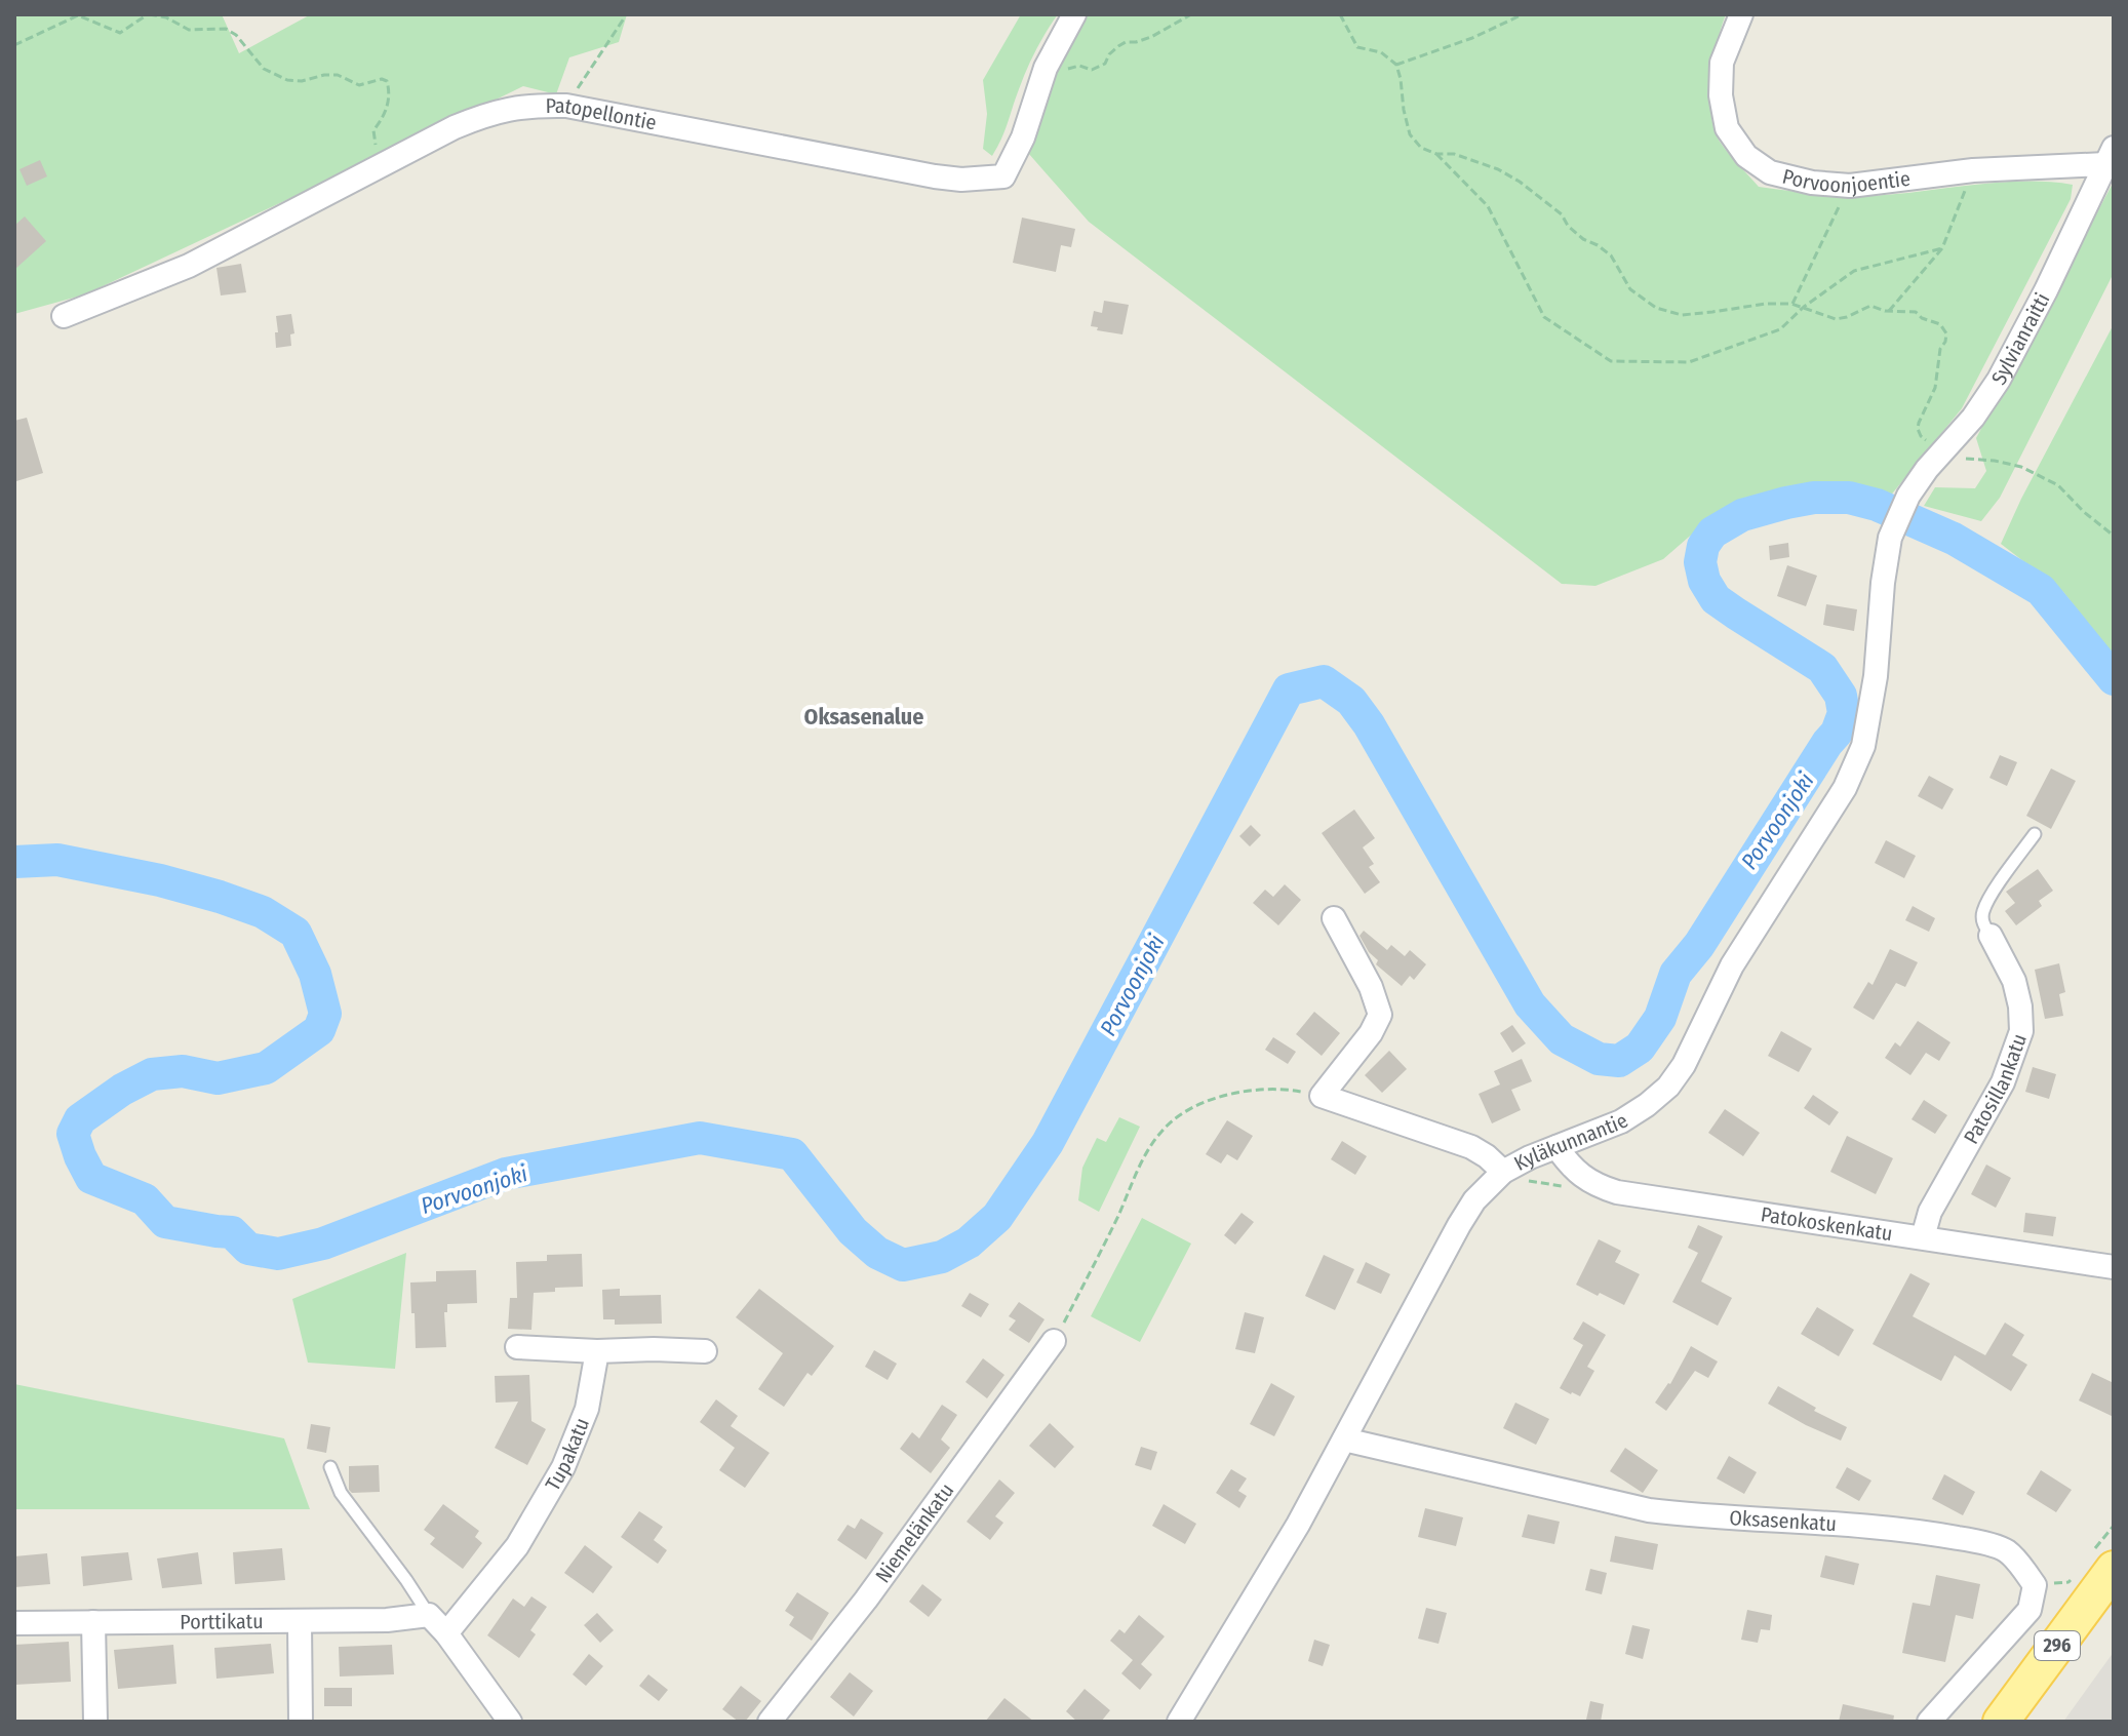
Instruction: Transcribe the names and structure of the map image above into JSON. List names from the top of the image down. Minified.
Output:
{"streets":{"main road":["296"],"street":["Patopellontie","Porvoonjoentie","Sylvianraitti","Patosillankatu","Kyläkunnantie","Patokoskenkatu","Tupakatu","Oksasenkatu","Niemelänkatu","Porttikatu"]},"crossings":[["Porvoonjoentie","Sylvianraitti"],["Sylvianraitti","Kyläkunnantie"],["Patosillankatu","Patokoskenkatu"],["Kyläkunnantie","Patokoskenkatu"],["Kyläkunnantie","Oksasenkatu"]],"districts":["Oksasenalue"],"water":["Porvoonjoki"]}
